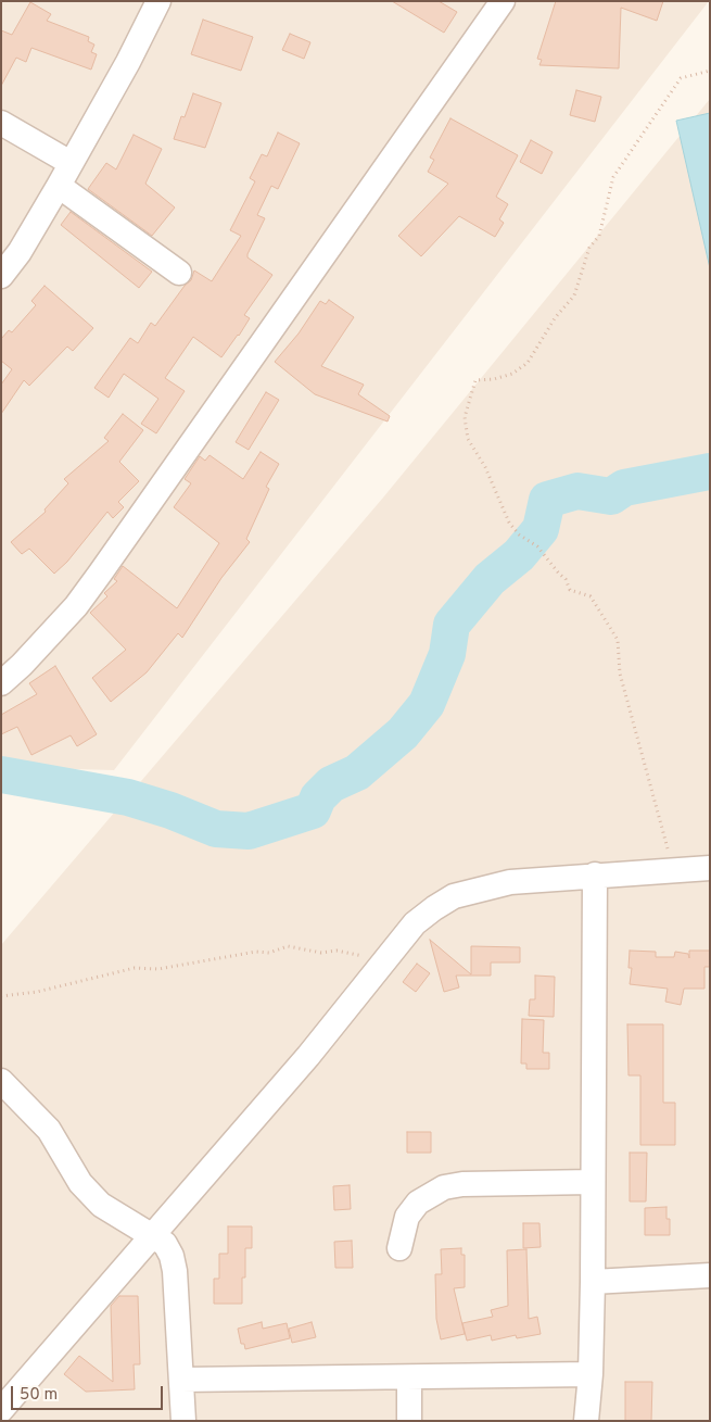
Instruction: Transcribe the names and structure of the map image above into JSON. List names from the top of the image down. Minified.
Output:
{"scale_bar":"50 m"}
